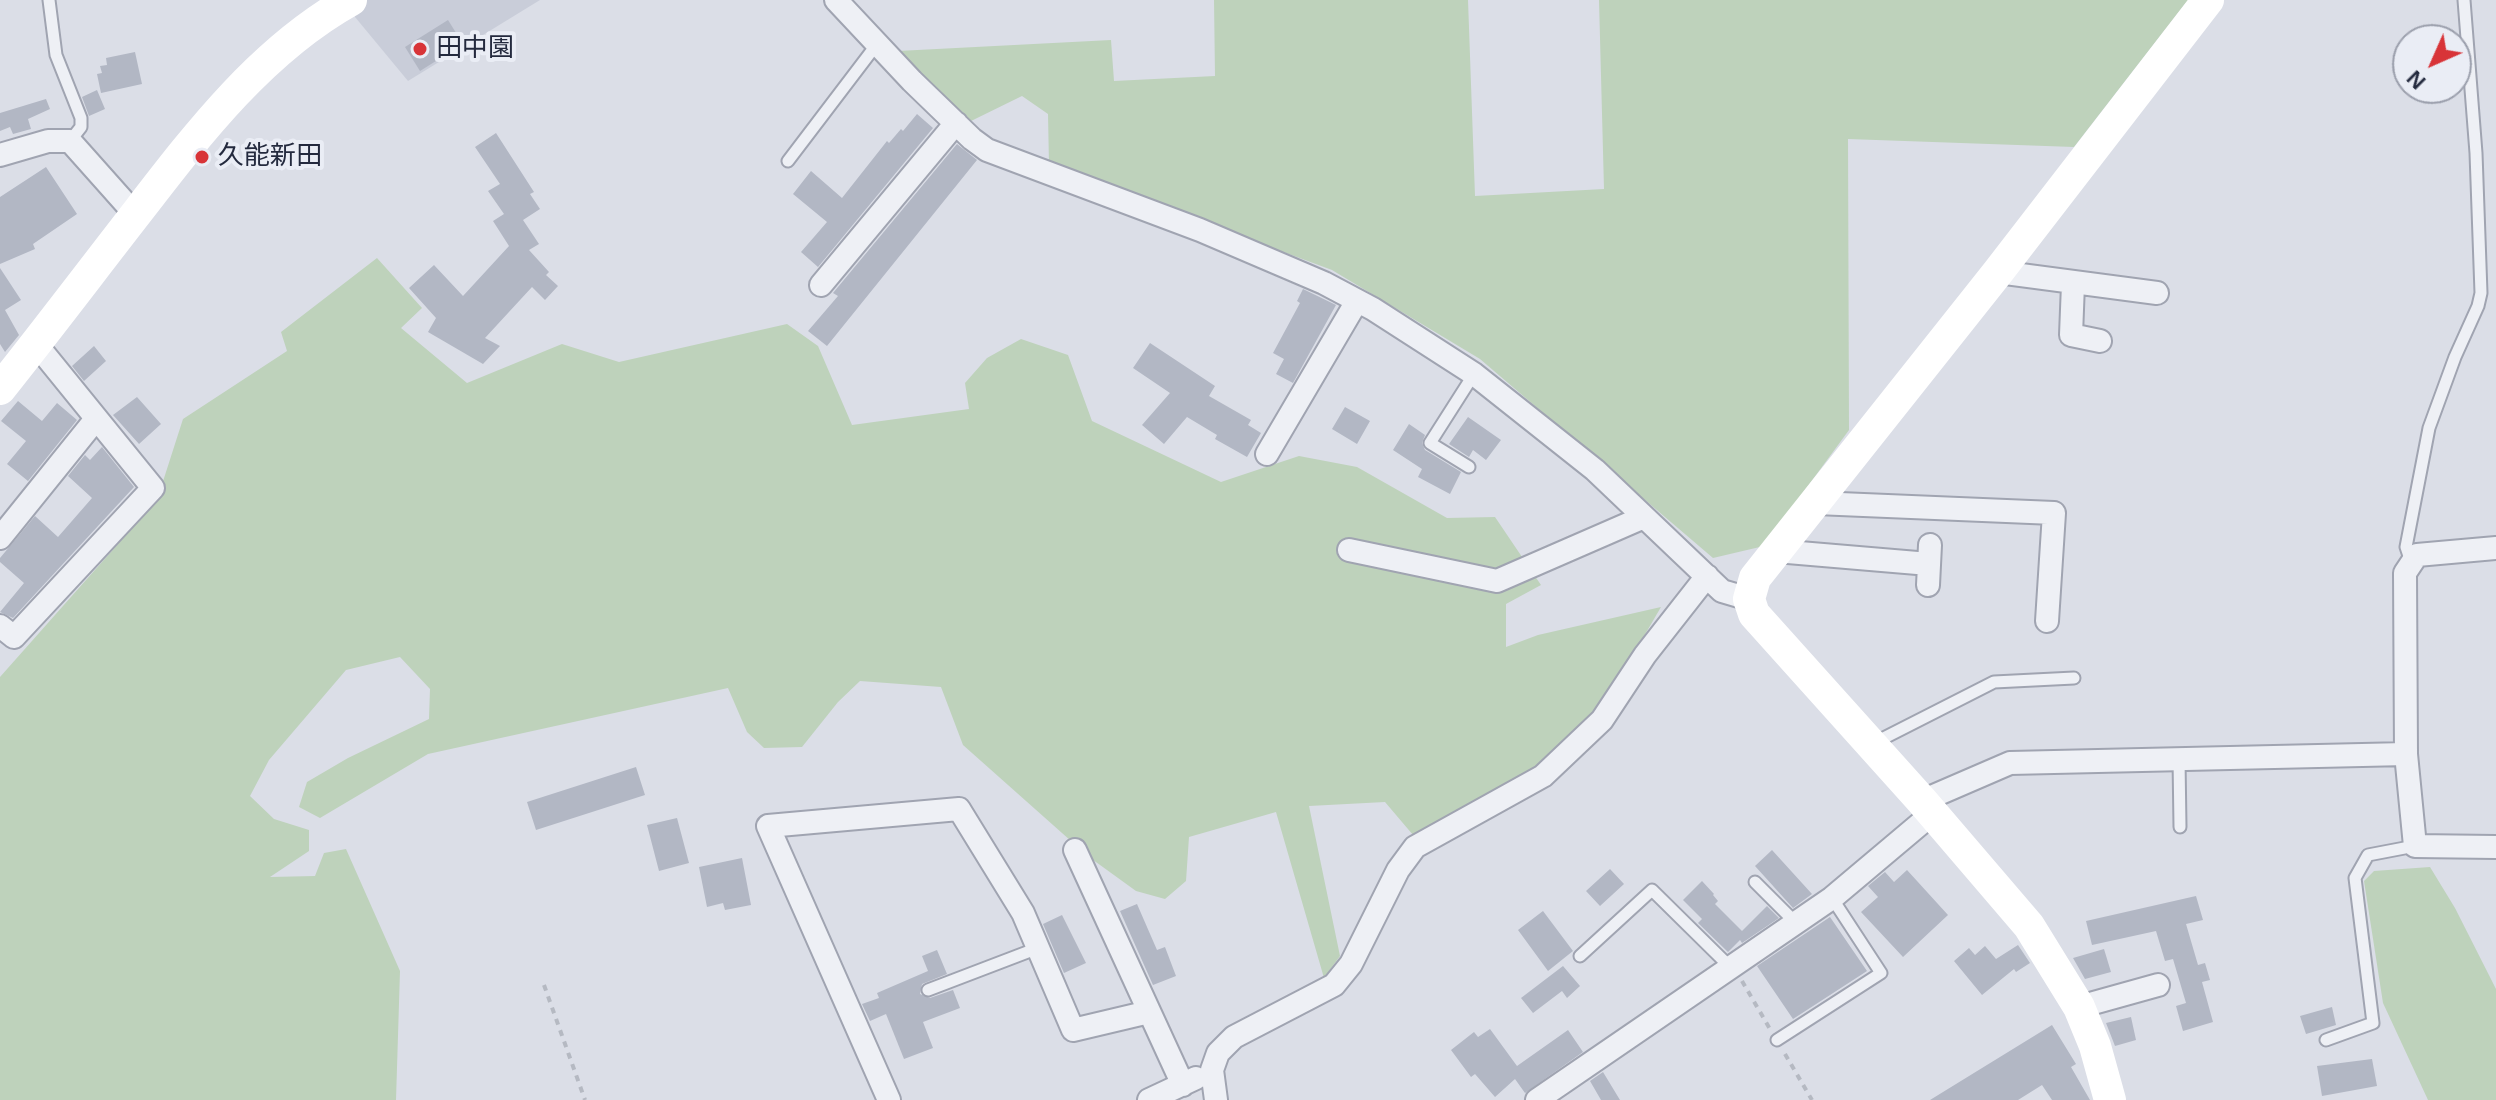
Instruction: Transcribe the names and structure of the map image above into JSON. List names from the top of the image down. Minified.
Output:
{"places":["田中園","久能新田"],"north":"bottom left"}
